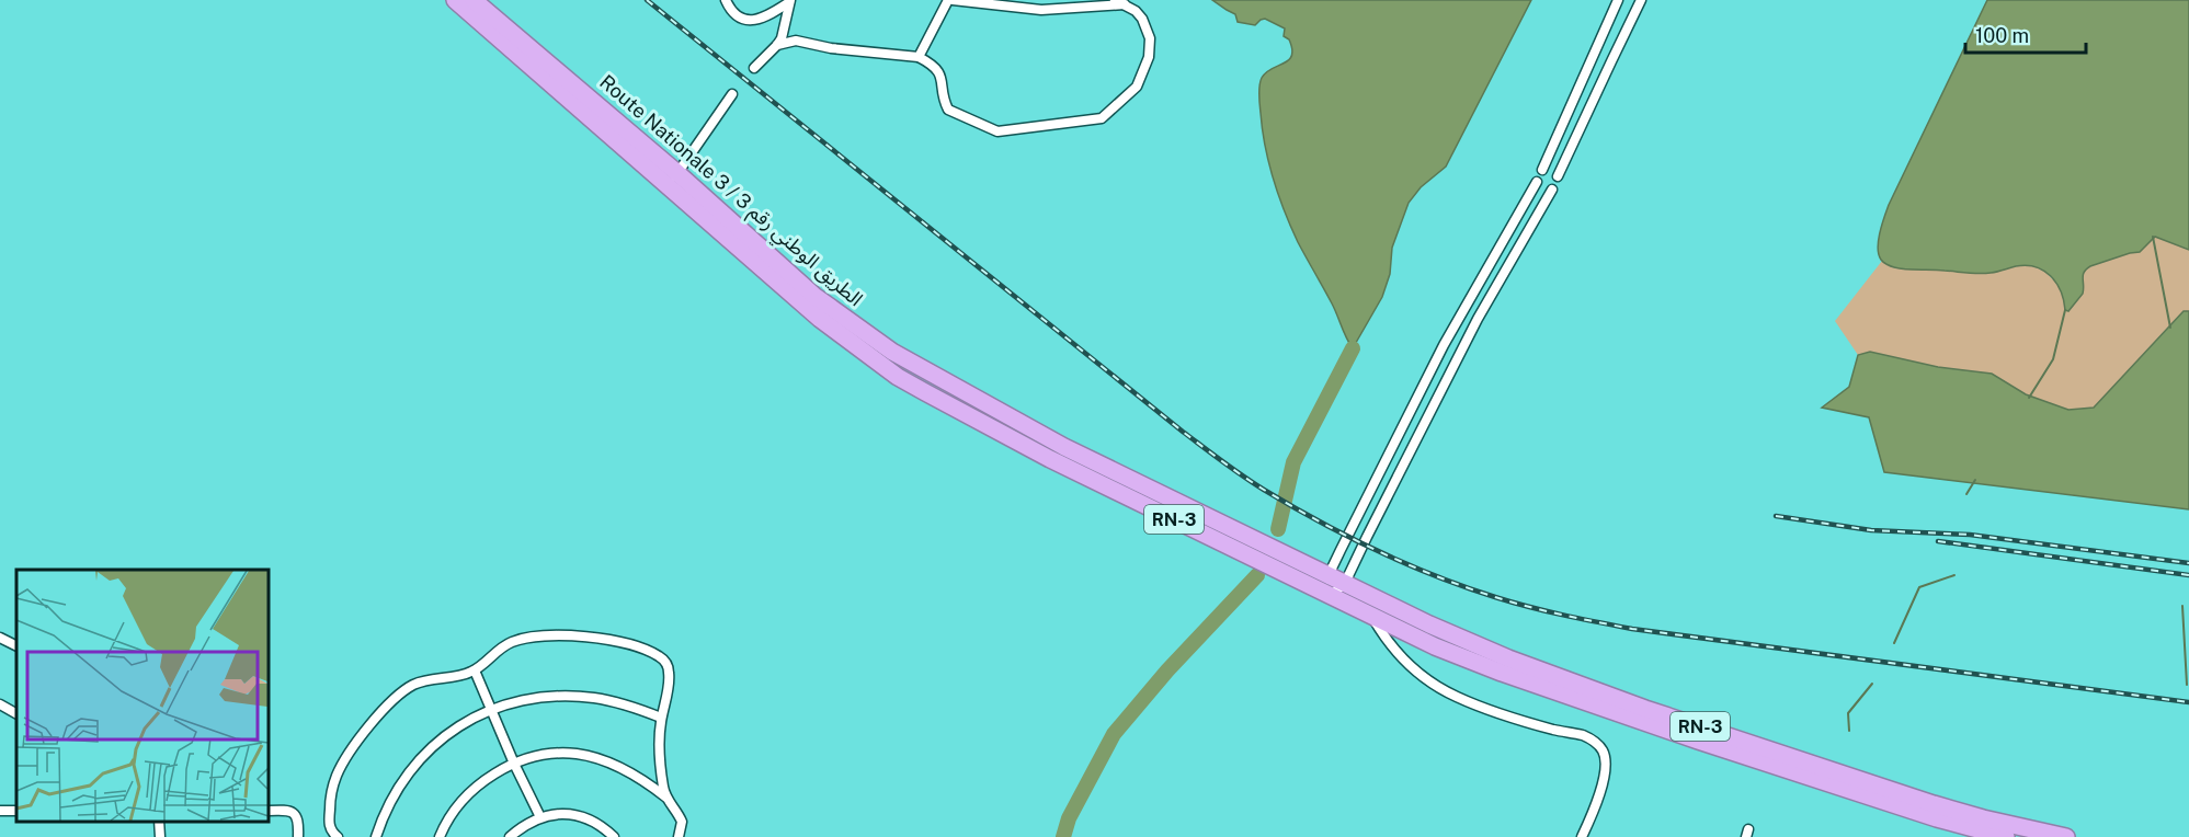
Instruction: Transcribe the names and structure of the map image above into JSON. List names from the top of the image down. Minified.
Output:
{"streets":{"highway":["Route Nationale 3 / الطريق الوطني رقم 3","RN-3"]},"scale_bar":"100 m"}
